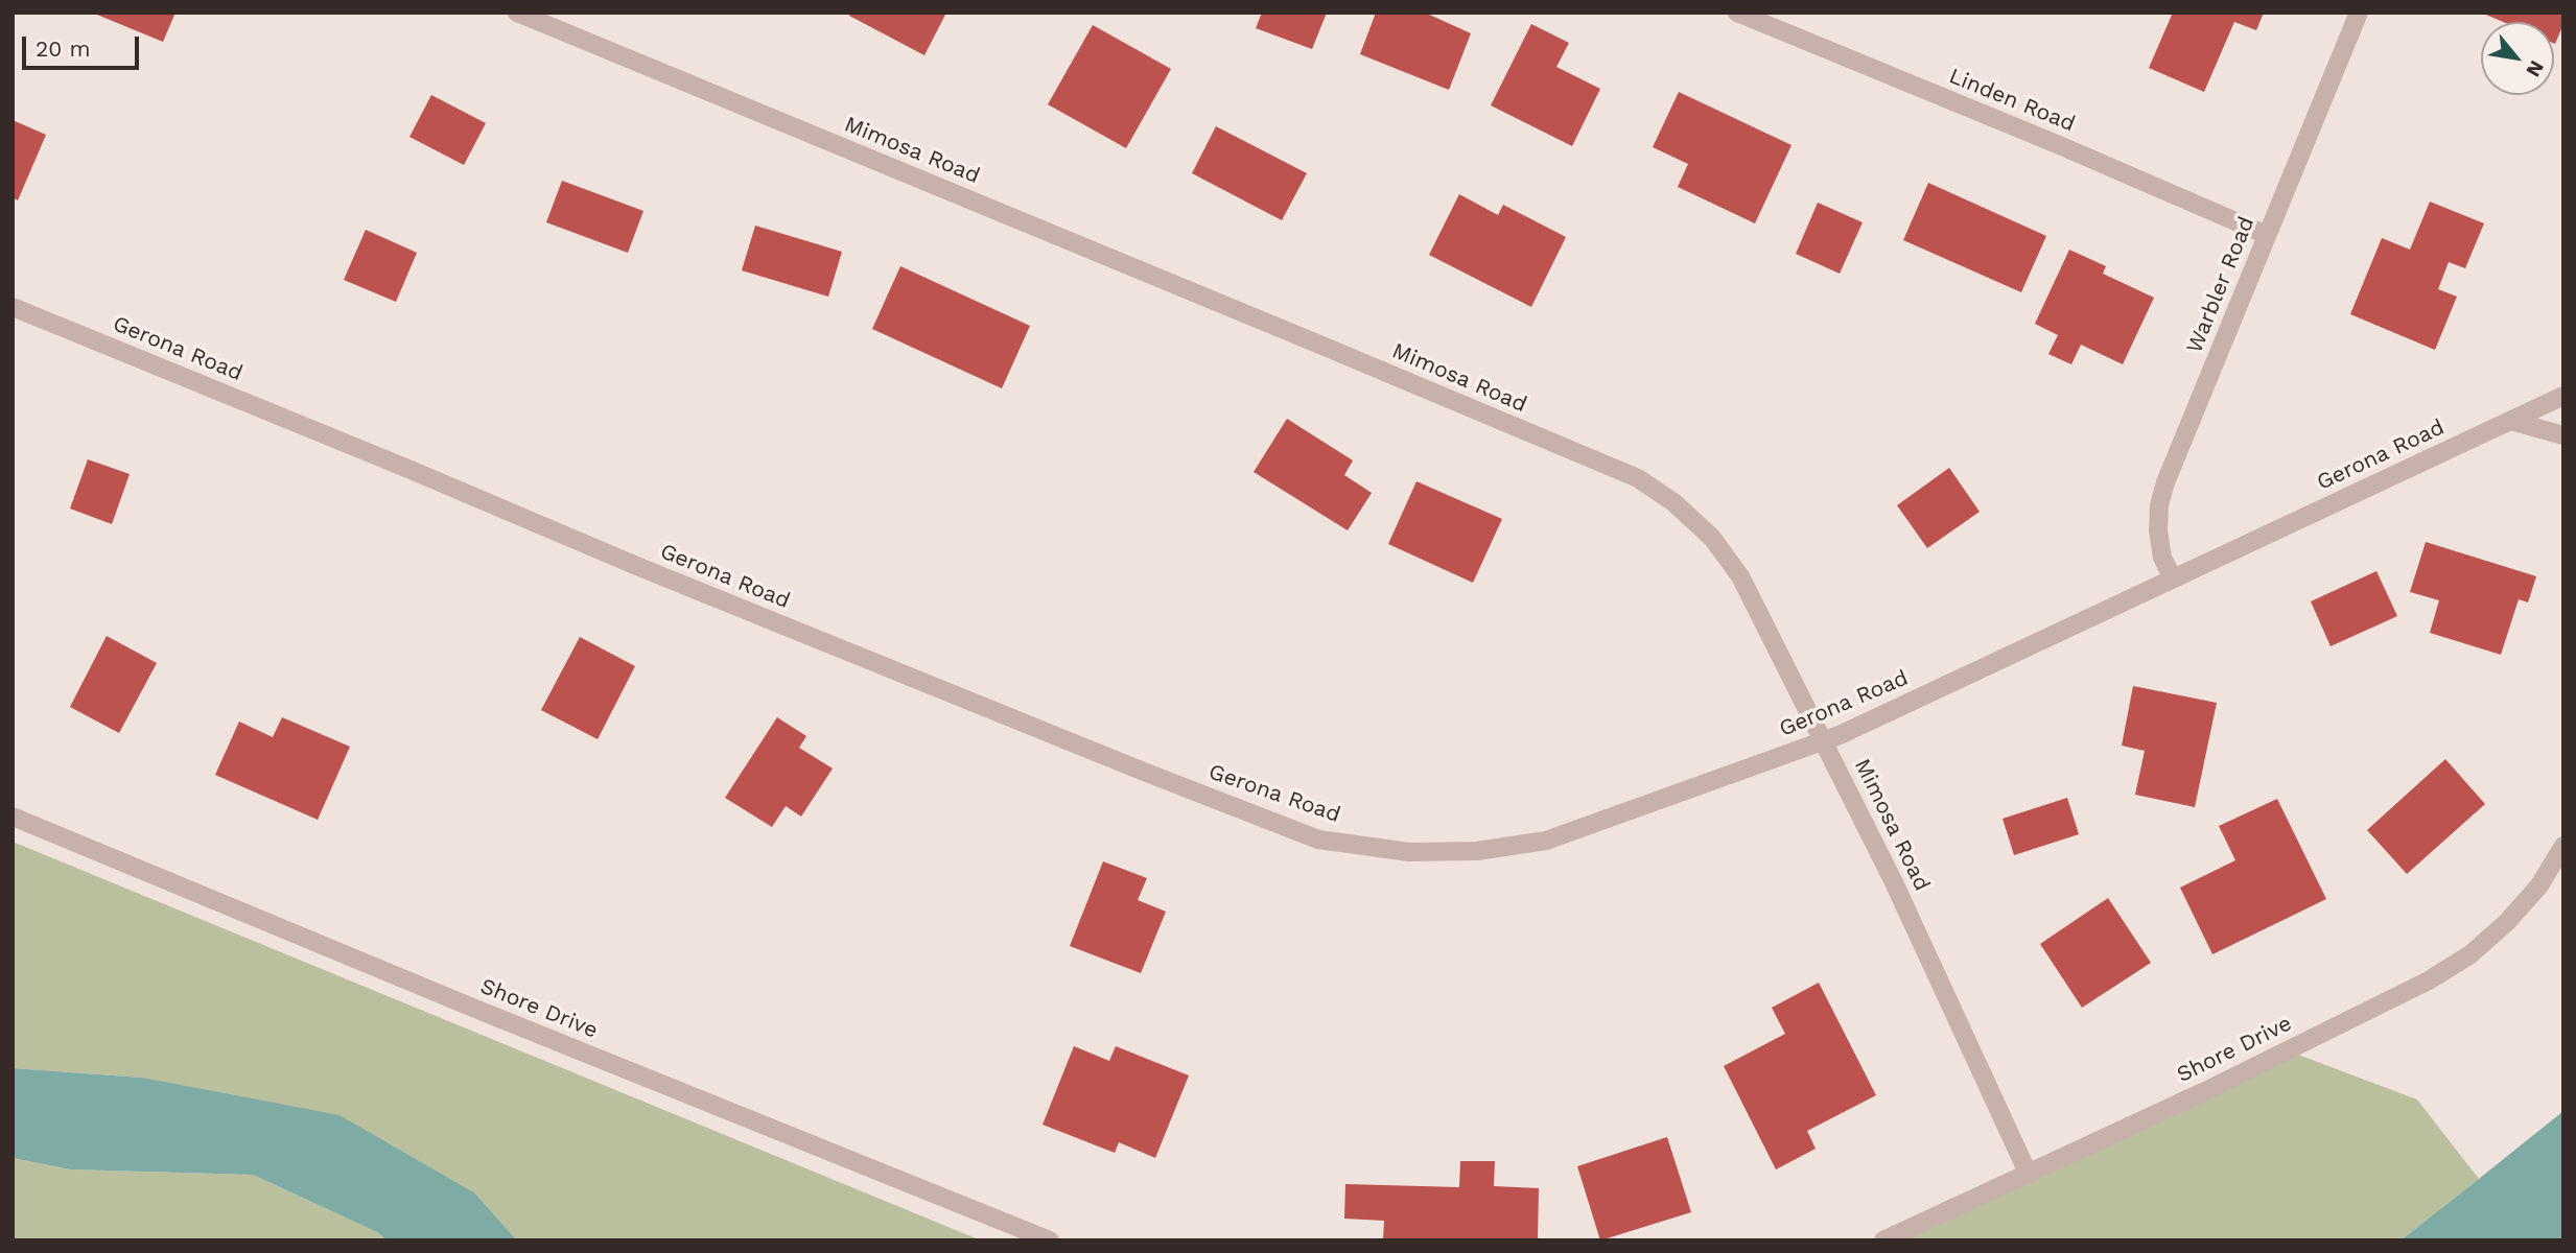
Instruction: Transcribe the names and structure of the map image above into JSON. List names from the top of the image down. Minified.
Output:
{"streets":{"street":["Linden Road","Mimosa Road","Warbler Road","Gerona Road","Shore Drive"]},"crossings":[["Linden Road","Warbler Road"],["Mimosa Road","Gerona Road"],["Mimosa Road","Shore Drive"],["Warbler Road","Gerona Road"]],"scale_bar":"20 m","north":"bottom right"}
